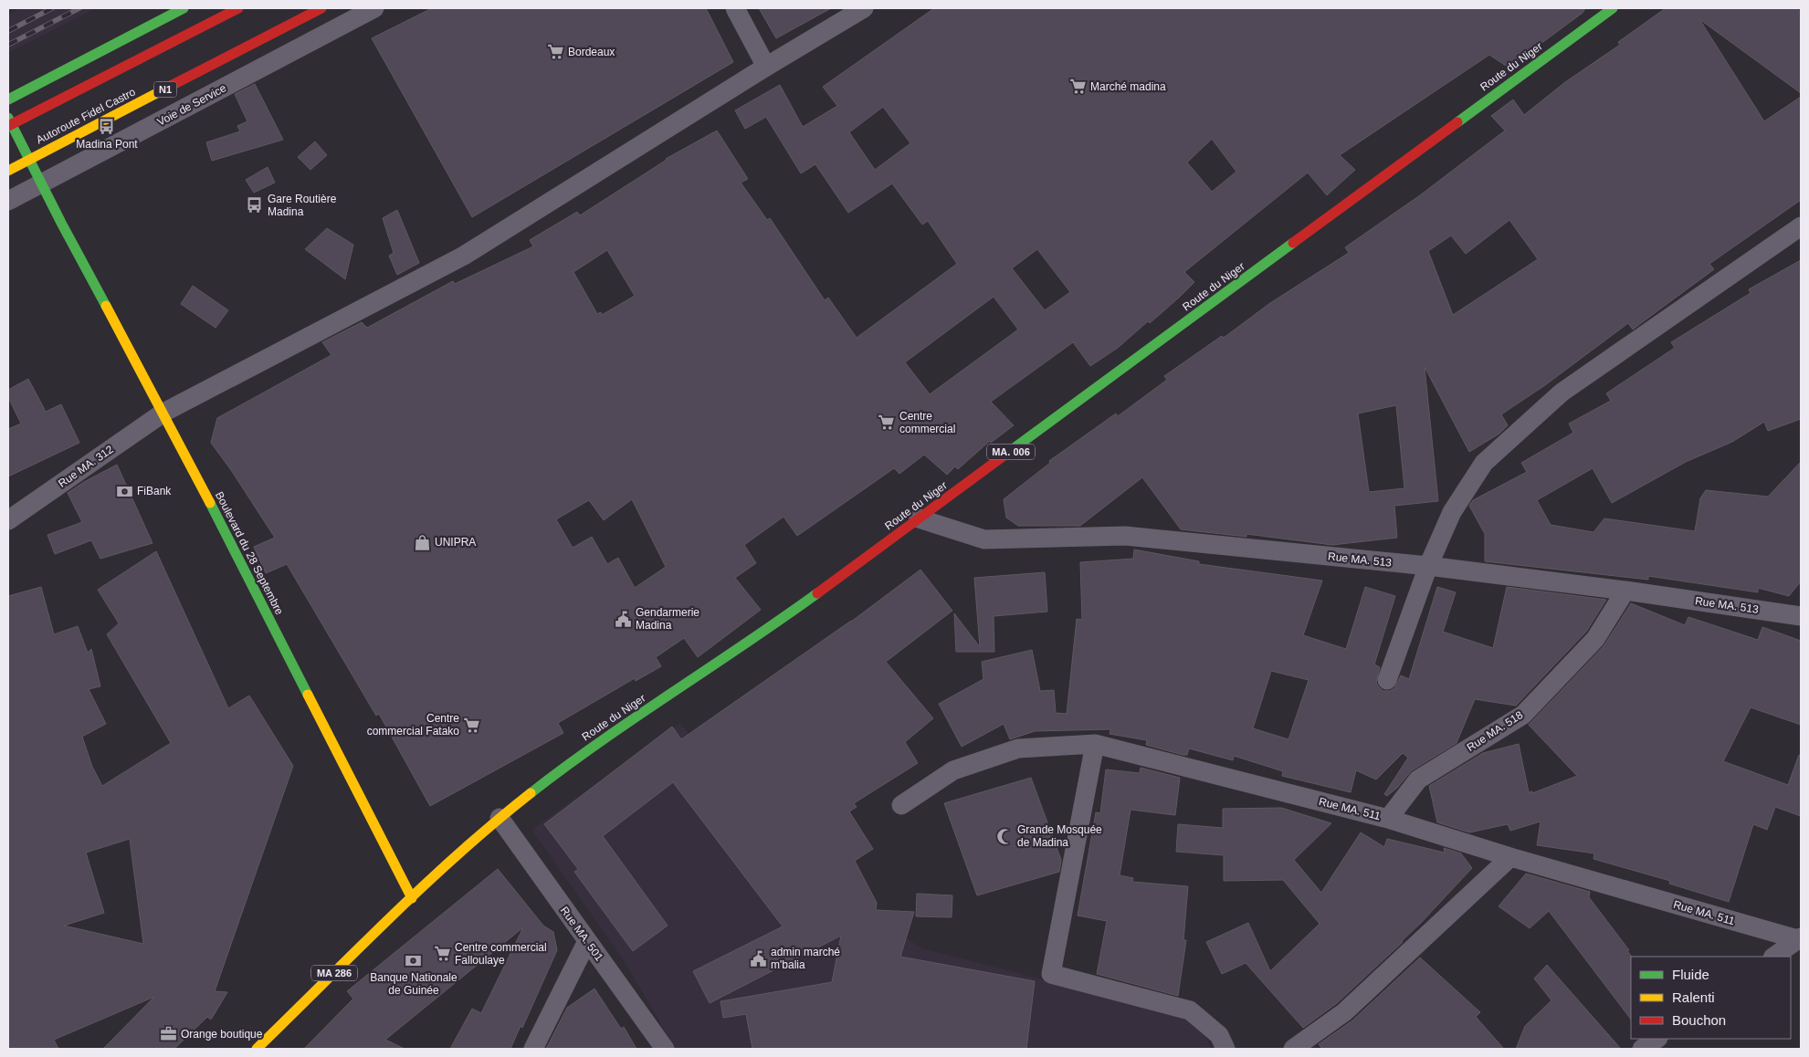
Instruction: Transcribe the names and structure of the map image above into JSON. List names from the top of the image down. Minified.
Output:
{"streets":{"main road":["Route du Niger","N1","Autoroute Fidel Castro","MA. 006","Boulevard du 28 Septembre","MA 286"],"street":["Voie de Service","Rue MA. 312","Rue MA. 513","Rue MA. 518","Rue MA. 511","Rue MA. 501"]},"crossings":[["Route du Niger","Boulevard du 28 Septembre"],["Route du Niger","Rue MA. 513"],["Route du Niger","Rue MA. 501"],["Rue MA. 312","Boulevard du 28 Septembre"],["Rue MA. 513","Rue MA. 518"],["Rue MA. 518","Rue MA. 511"]],"places":{"supermarket":["Bordeaux","Marché madina","Centre commercial","Centre commercial Fatako","Centre commercial Falloulaye"],"bus stop":["Madina Pont","Gare Routière Madina"],"bank":["FiBank","Banque Nationale de Guinée"],"shop":["UNIPRA"],"public building":["Gendarmerie Madina","admin marché m'balia"],"mosque":["Grande Mosquée de Madina"],"office":["Orange boutique"]},"legend":["Fluide","Ralenti","Bouchon"]}
